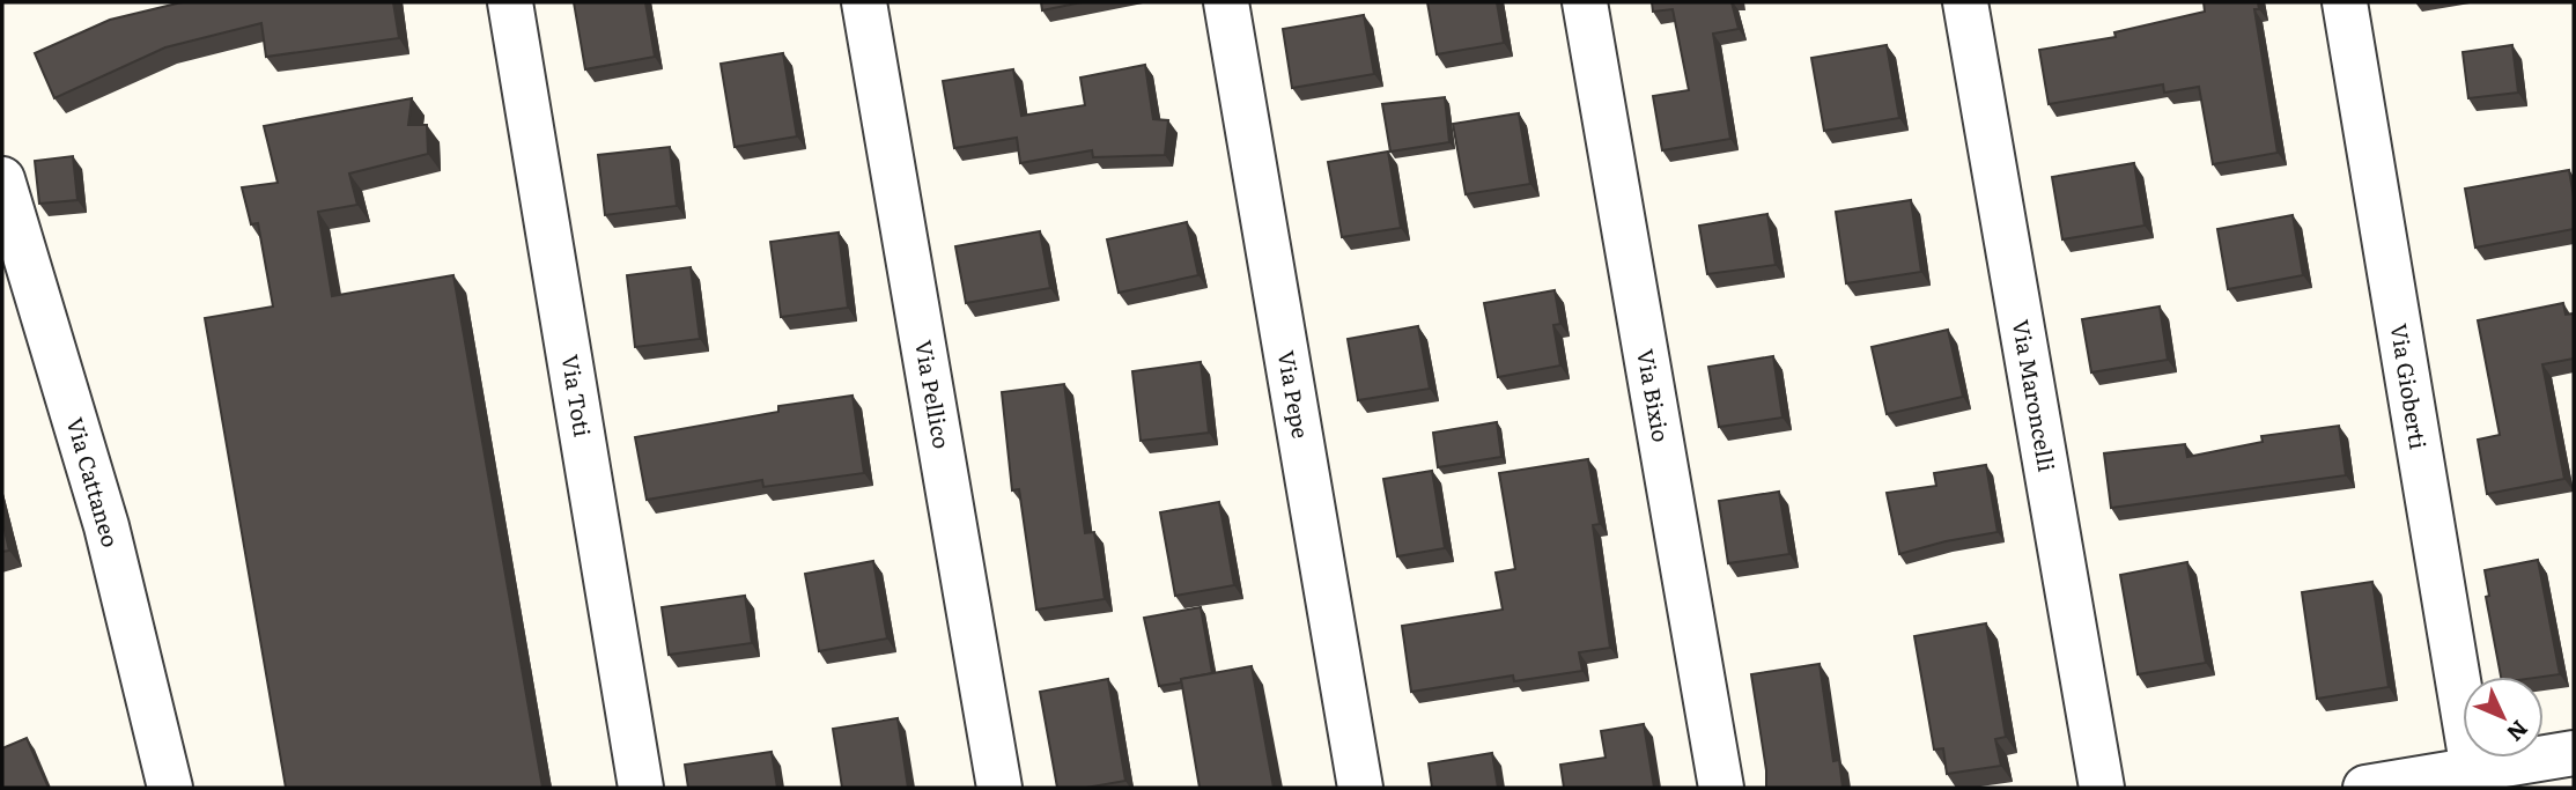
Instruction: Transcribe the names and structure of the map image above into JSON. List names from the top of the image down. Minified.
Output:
{"streets":{"street":["Via Gioberti","Via Pellico","Via Pepe","Via Toti","Via Bixio","Via Maroncelli","Via Cattaneo"]},"north":"bottom right"}
